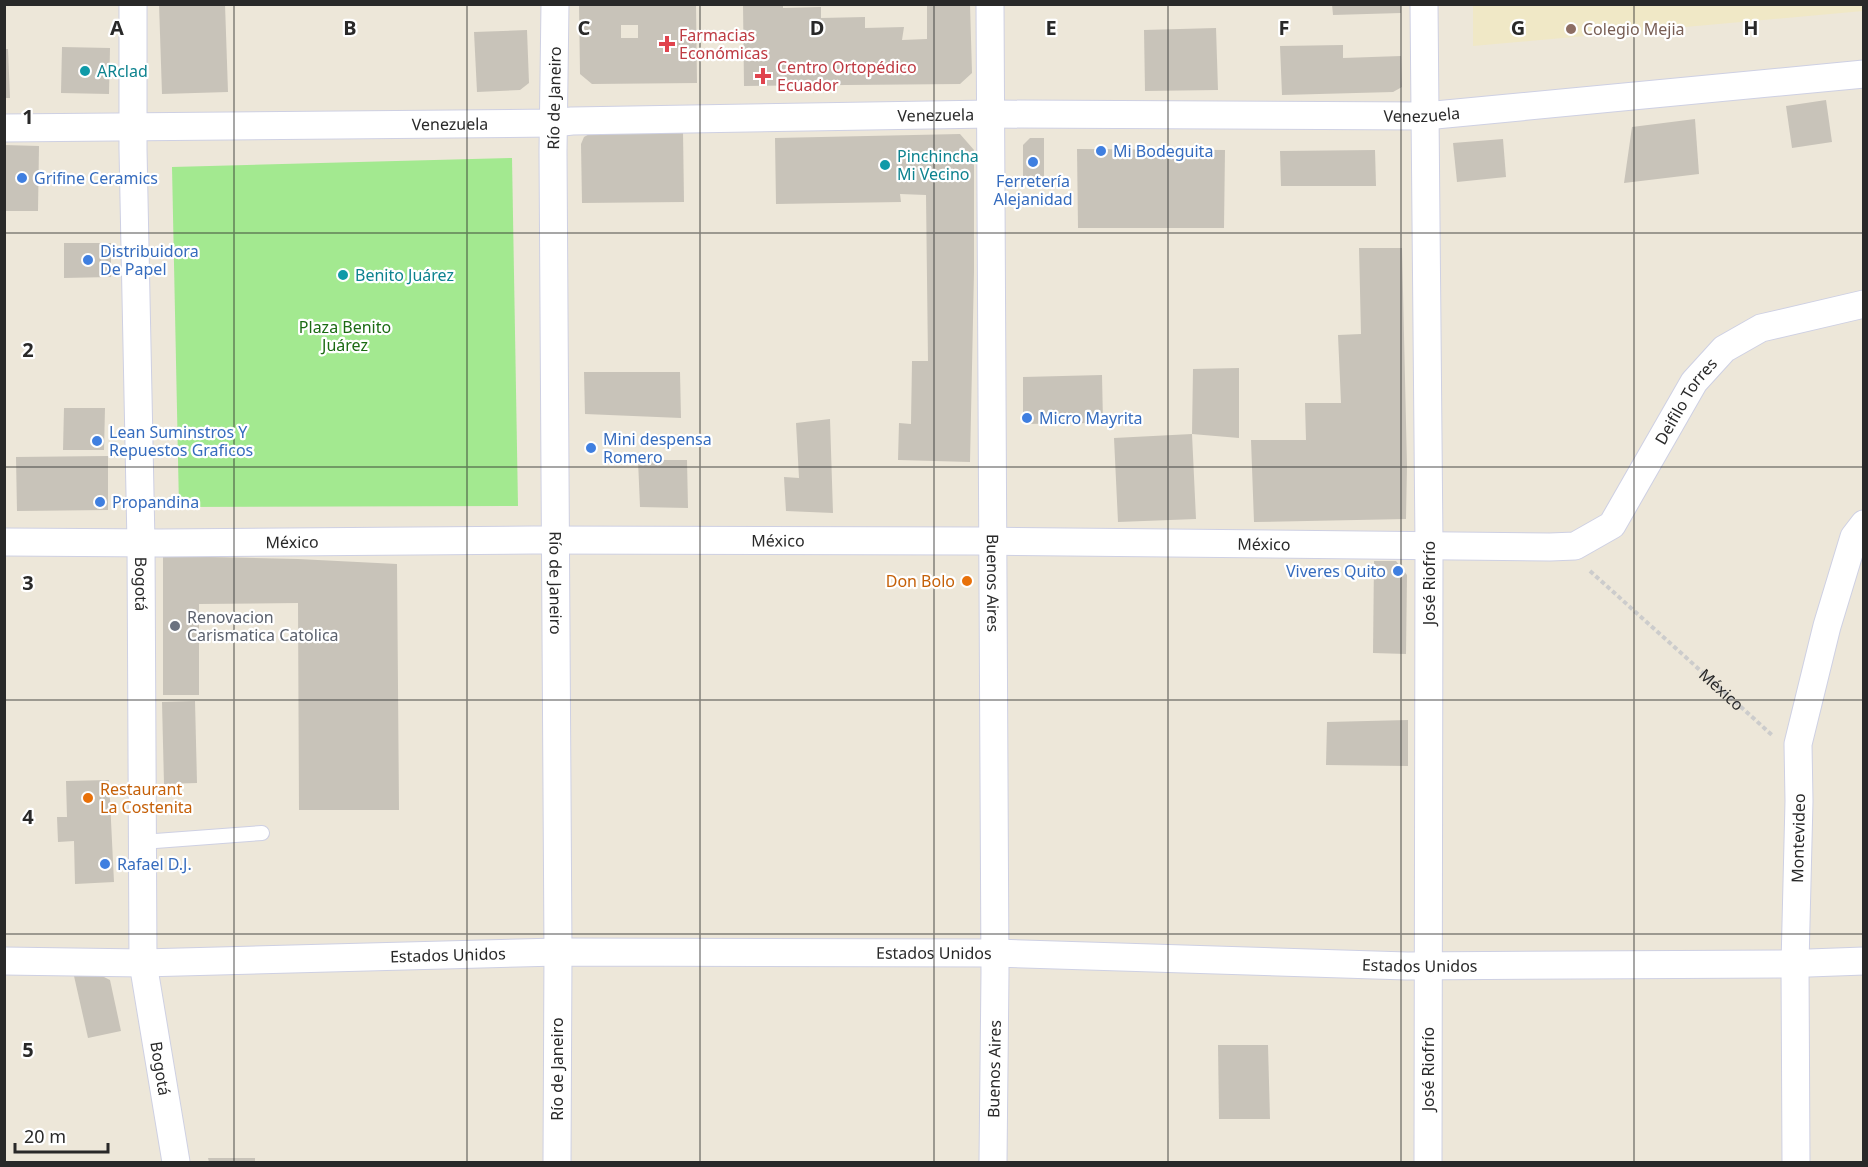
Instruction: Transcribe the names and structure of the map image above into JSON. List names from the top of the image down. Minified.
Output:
{"streets":{"street":["Río de Janeiro","Venezuela","Deifilo Torres","México","Buenos Aires","José Riofrío","Bogotá","Montevideo","Estados Unidos"]},"crossings":[["Río de Janeiro","Venezuela"],["Río de Janeiro","México"],["Río de Janeiro","Estados Unidos"],["Venezuela","Buenos Aires"],["Venezuela","José Riofrío"],["Venezuela","Bogotá"],["Deifilo Torres","México"],["México","Buenos Aires"],["México","José Riofrío"],["México","Bogotá"],["Buenos Aires","Estados Unidos"],["José Riofrío","Estados Unidos"],["Bogotá","Estados Unidos"],["Montevideo","Estados Unidos"]],"parks":["Plaza Benito Juárez"],"places":{"other":["Colegio Mejia","ARclad","Mi Bodeguita","Ferretería Alejanidad","Pinchincha Mi Vecino","Grifine Ceramics","Distribuidora De Papel","Benito Juárez","Micro Mayrita","Lean Suminstros Y Repuestos Graficos","Mini despensa Romero","Propandina","Viveres Quito","Don Bolo","Renovacion Carismatica Catolica","Restaurant La Costenita","Rafael D.J."],"health":["Farmacias Económicas","Centro Ortopédico Ecuador"]},"scale_bar":"20 m","grid":{"columns":["A","B","C","D","E","F","G","H"],"rows":["1","2","3","4","5"]}}
